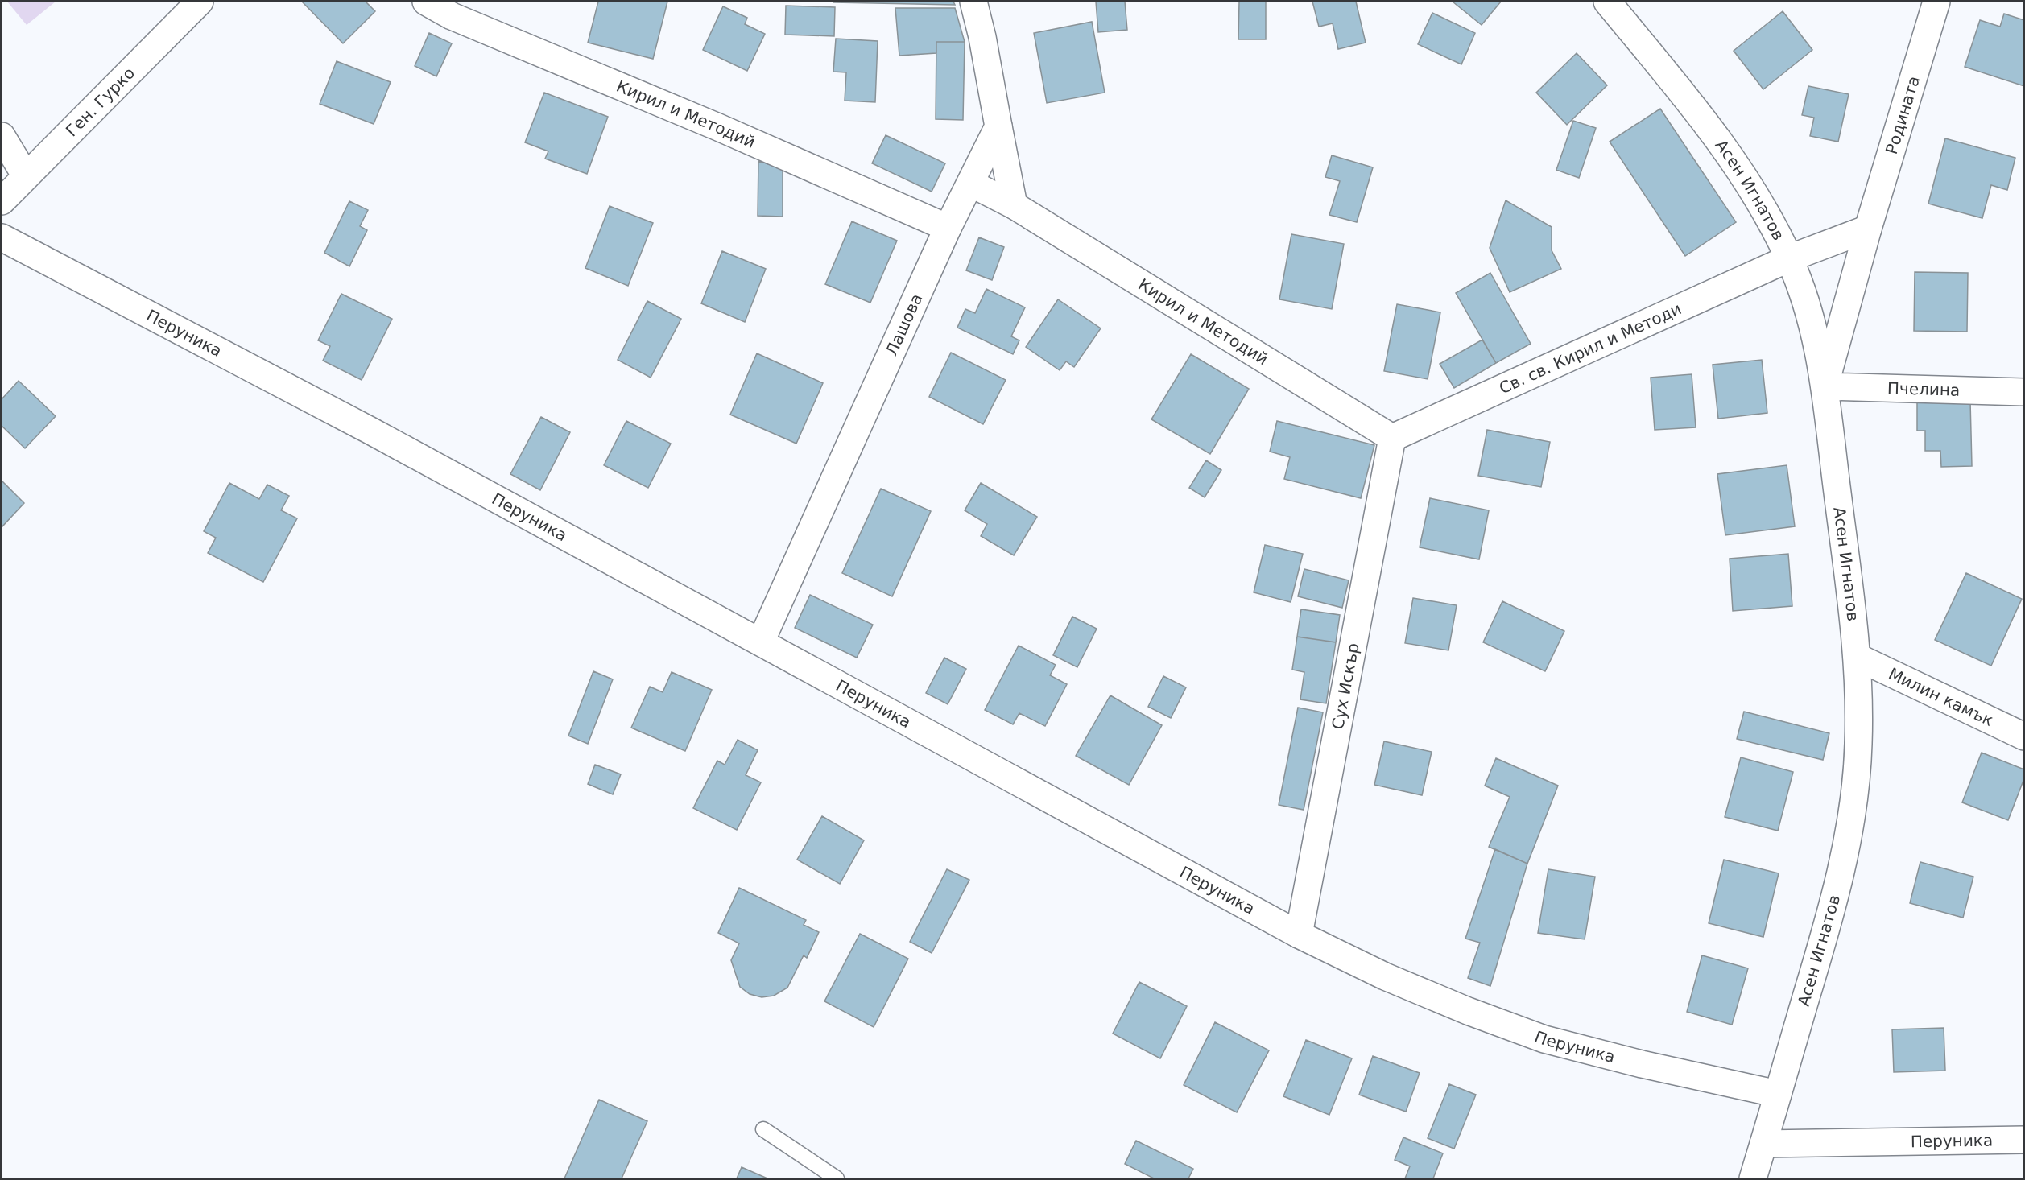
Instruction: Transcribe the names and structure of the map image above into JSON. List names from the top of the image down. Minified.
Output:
{"streets":{"street":["Ген. Гурко","Кирил и Методий","Родината","Асен Игнатов","Лашова","Перуника","Св. св. Кирил и Методи","Пчелина","Сух Искър","Милин камък"]},"crossings":[["Кирил и Методий","Лашова"],["Кирил и Методий","Св. св. Кирил и Методи"],["Кирил и Методий","Сух Искър"],["Родината","Асен Игнатов"],["Родината","Пчелина"],["Асен Игнатов","Перуника"],["Асен Игнатов","Св. св. Кирил и Методи"],["Асен Игнатов","Пчелина"],["Асен Игнатов","Милин камък"],["Лашова","Перуника"],["Перуника","Сух Искър"],["Св. св. Кирил и Методи","Сух Искър"]]}
